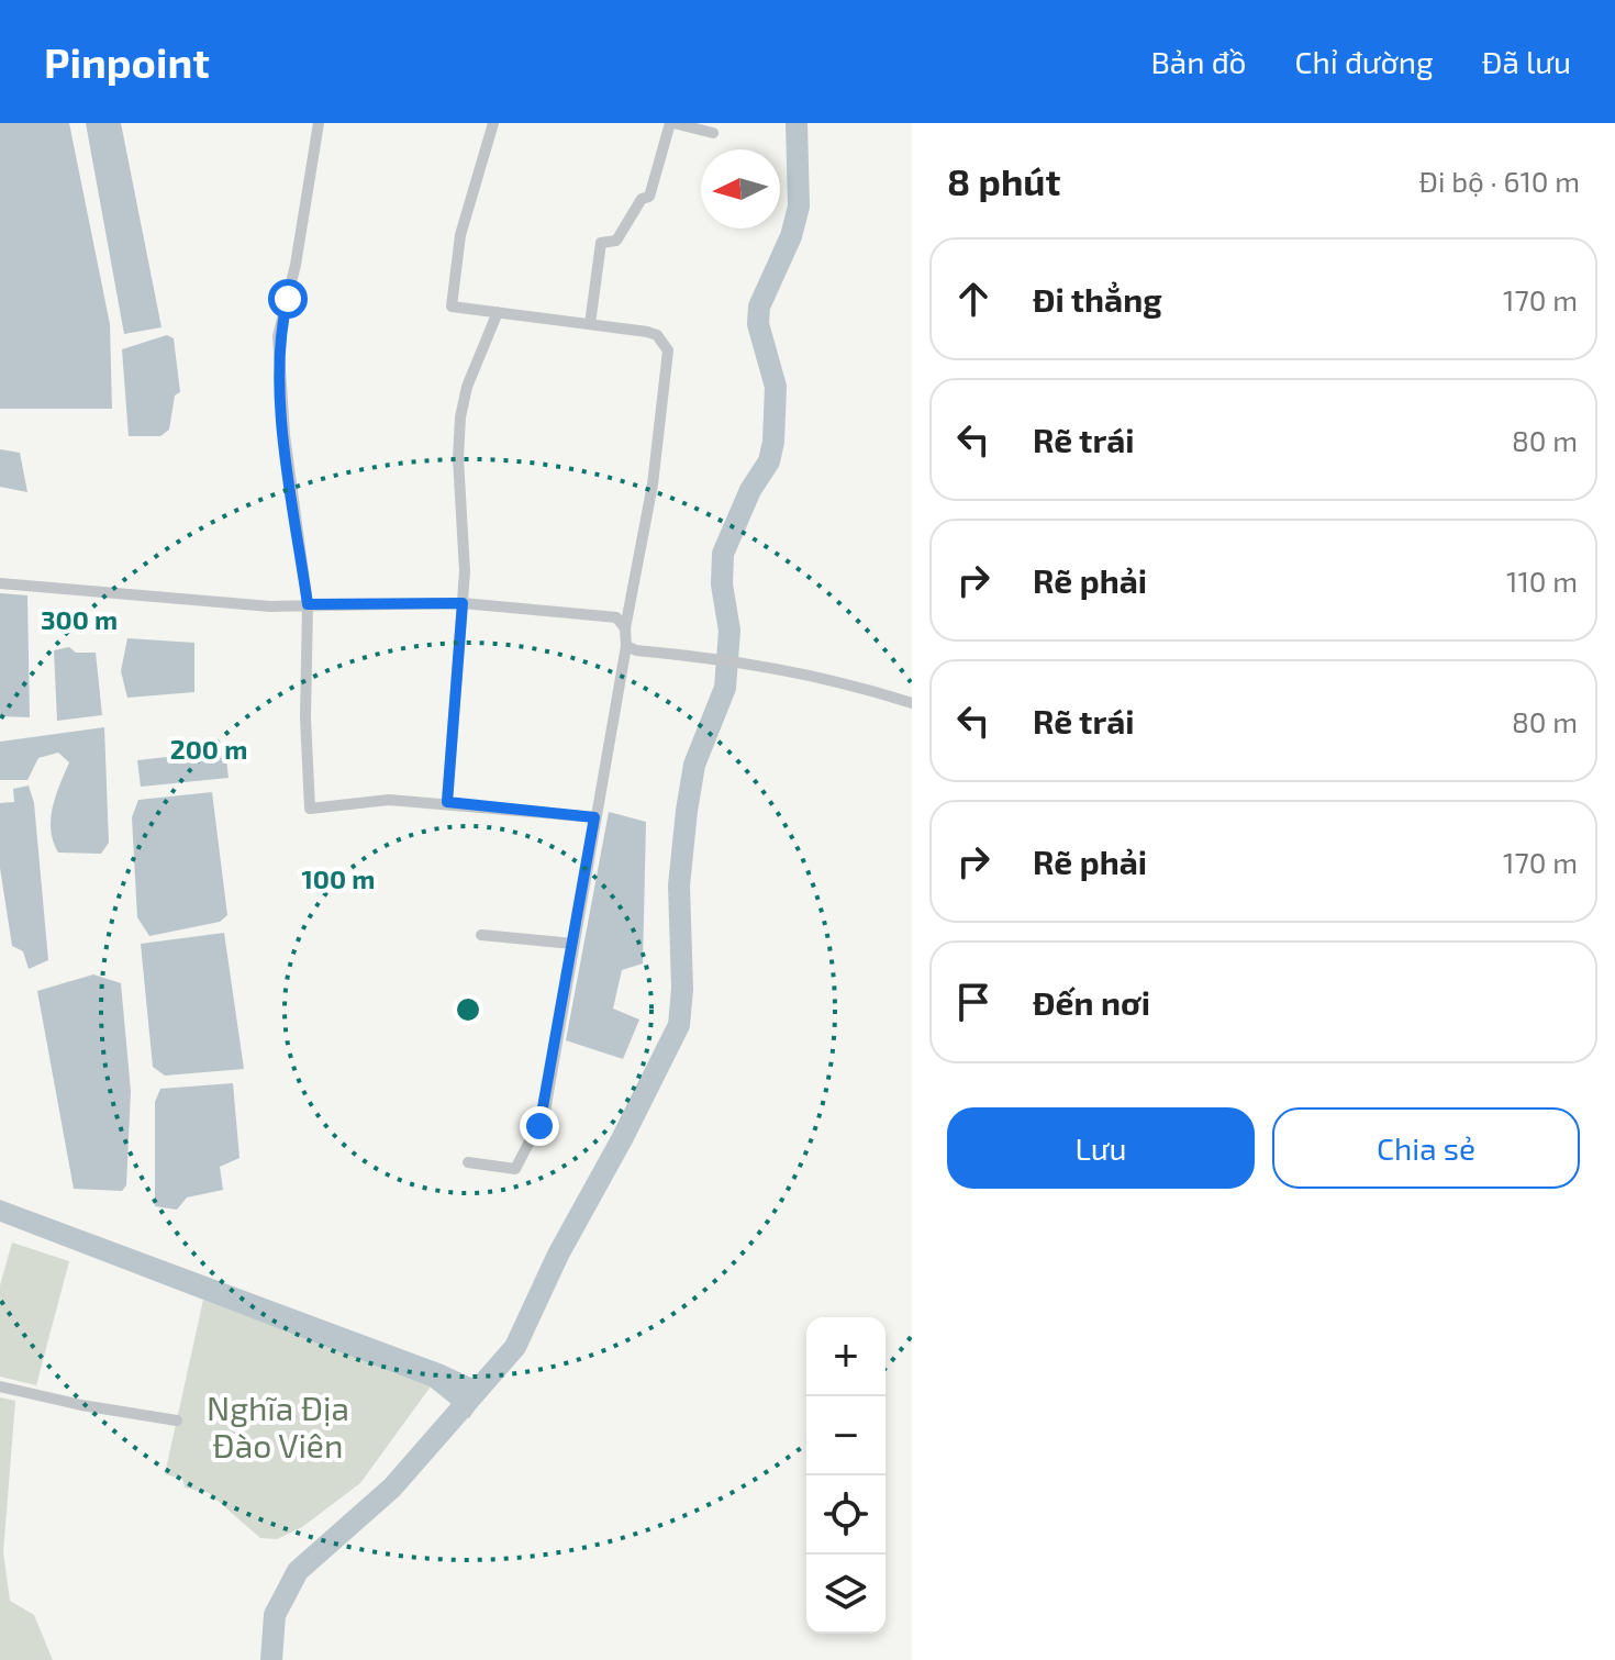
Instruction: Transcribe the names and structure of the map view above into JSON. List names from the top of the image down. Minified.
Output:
{"parks":["Nghĩa Địa Đào Viên"],"north":"left","page":{"header":"Pinpoint","nav":["Bản đồ","Chỉ đường","Đã lưu"],"heading":["8 phút","Đi bộ · 610 m"],"list":[["Đi thẳng","170 m"],["Rẽ trái","80 m"],["Rẽ phải","110 m"],["Rẽ trái","80 m"],["Rẽ phải","170 m"],"Đến nơi"],"buttons":["Lưu","Chia sẻ"],"map_buttons":["+","−"]},"rings":["300 m","200 m","100 m"]}
